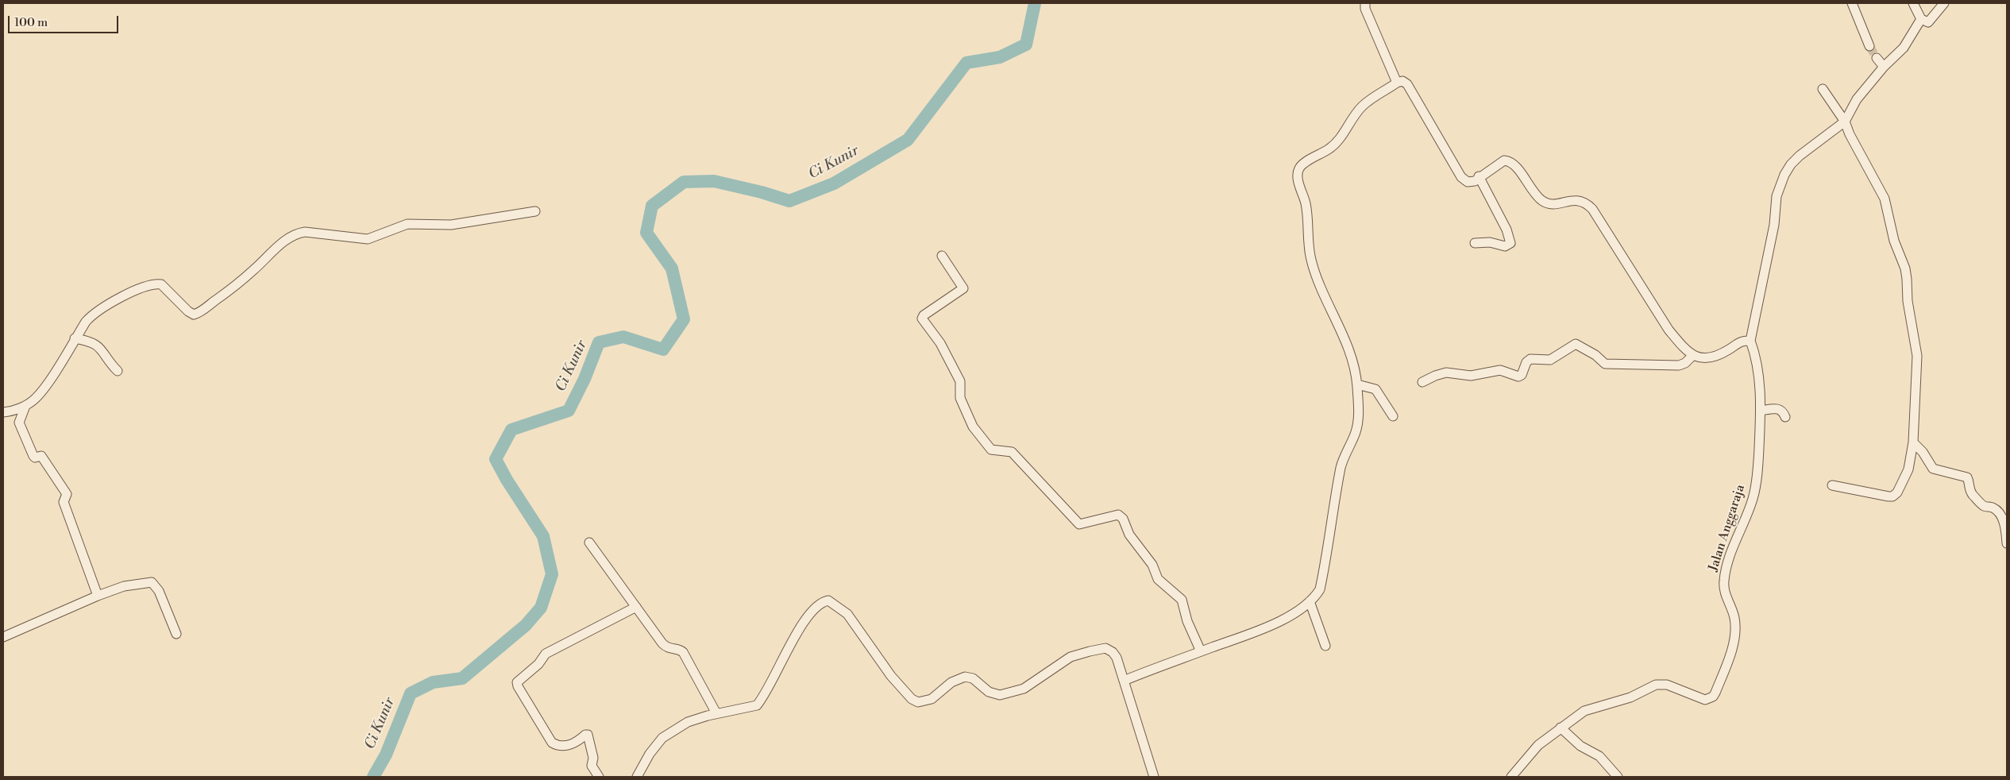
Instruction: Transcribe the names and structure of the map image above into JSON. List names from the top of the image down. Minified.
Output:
{"streets":{"street":["Jalan Anggaraja"]},"water":["Ci Kunir"],"scale_bar":"100 m"}
